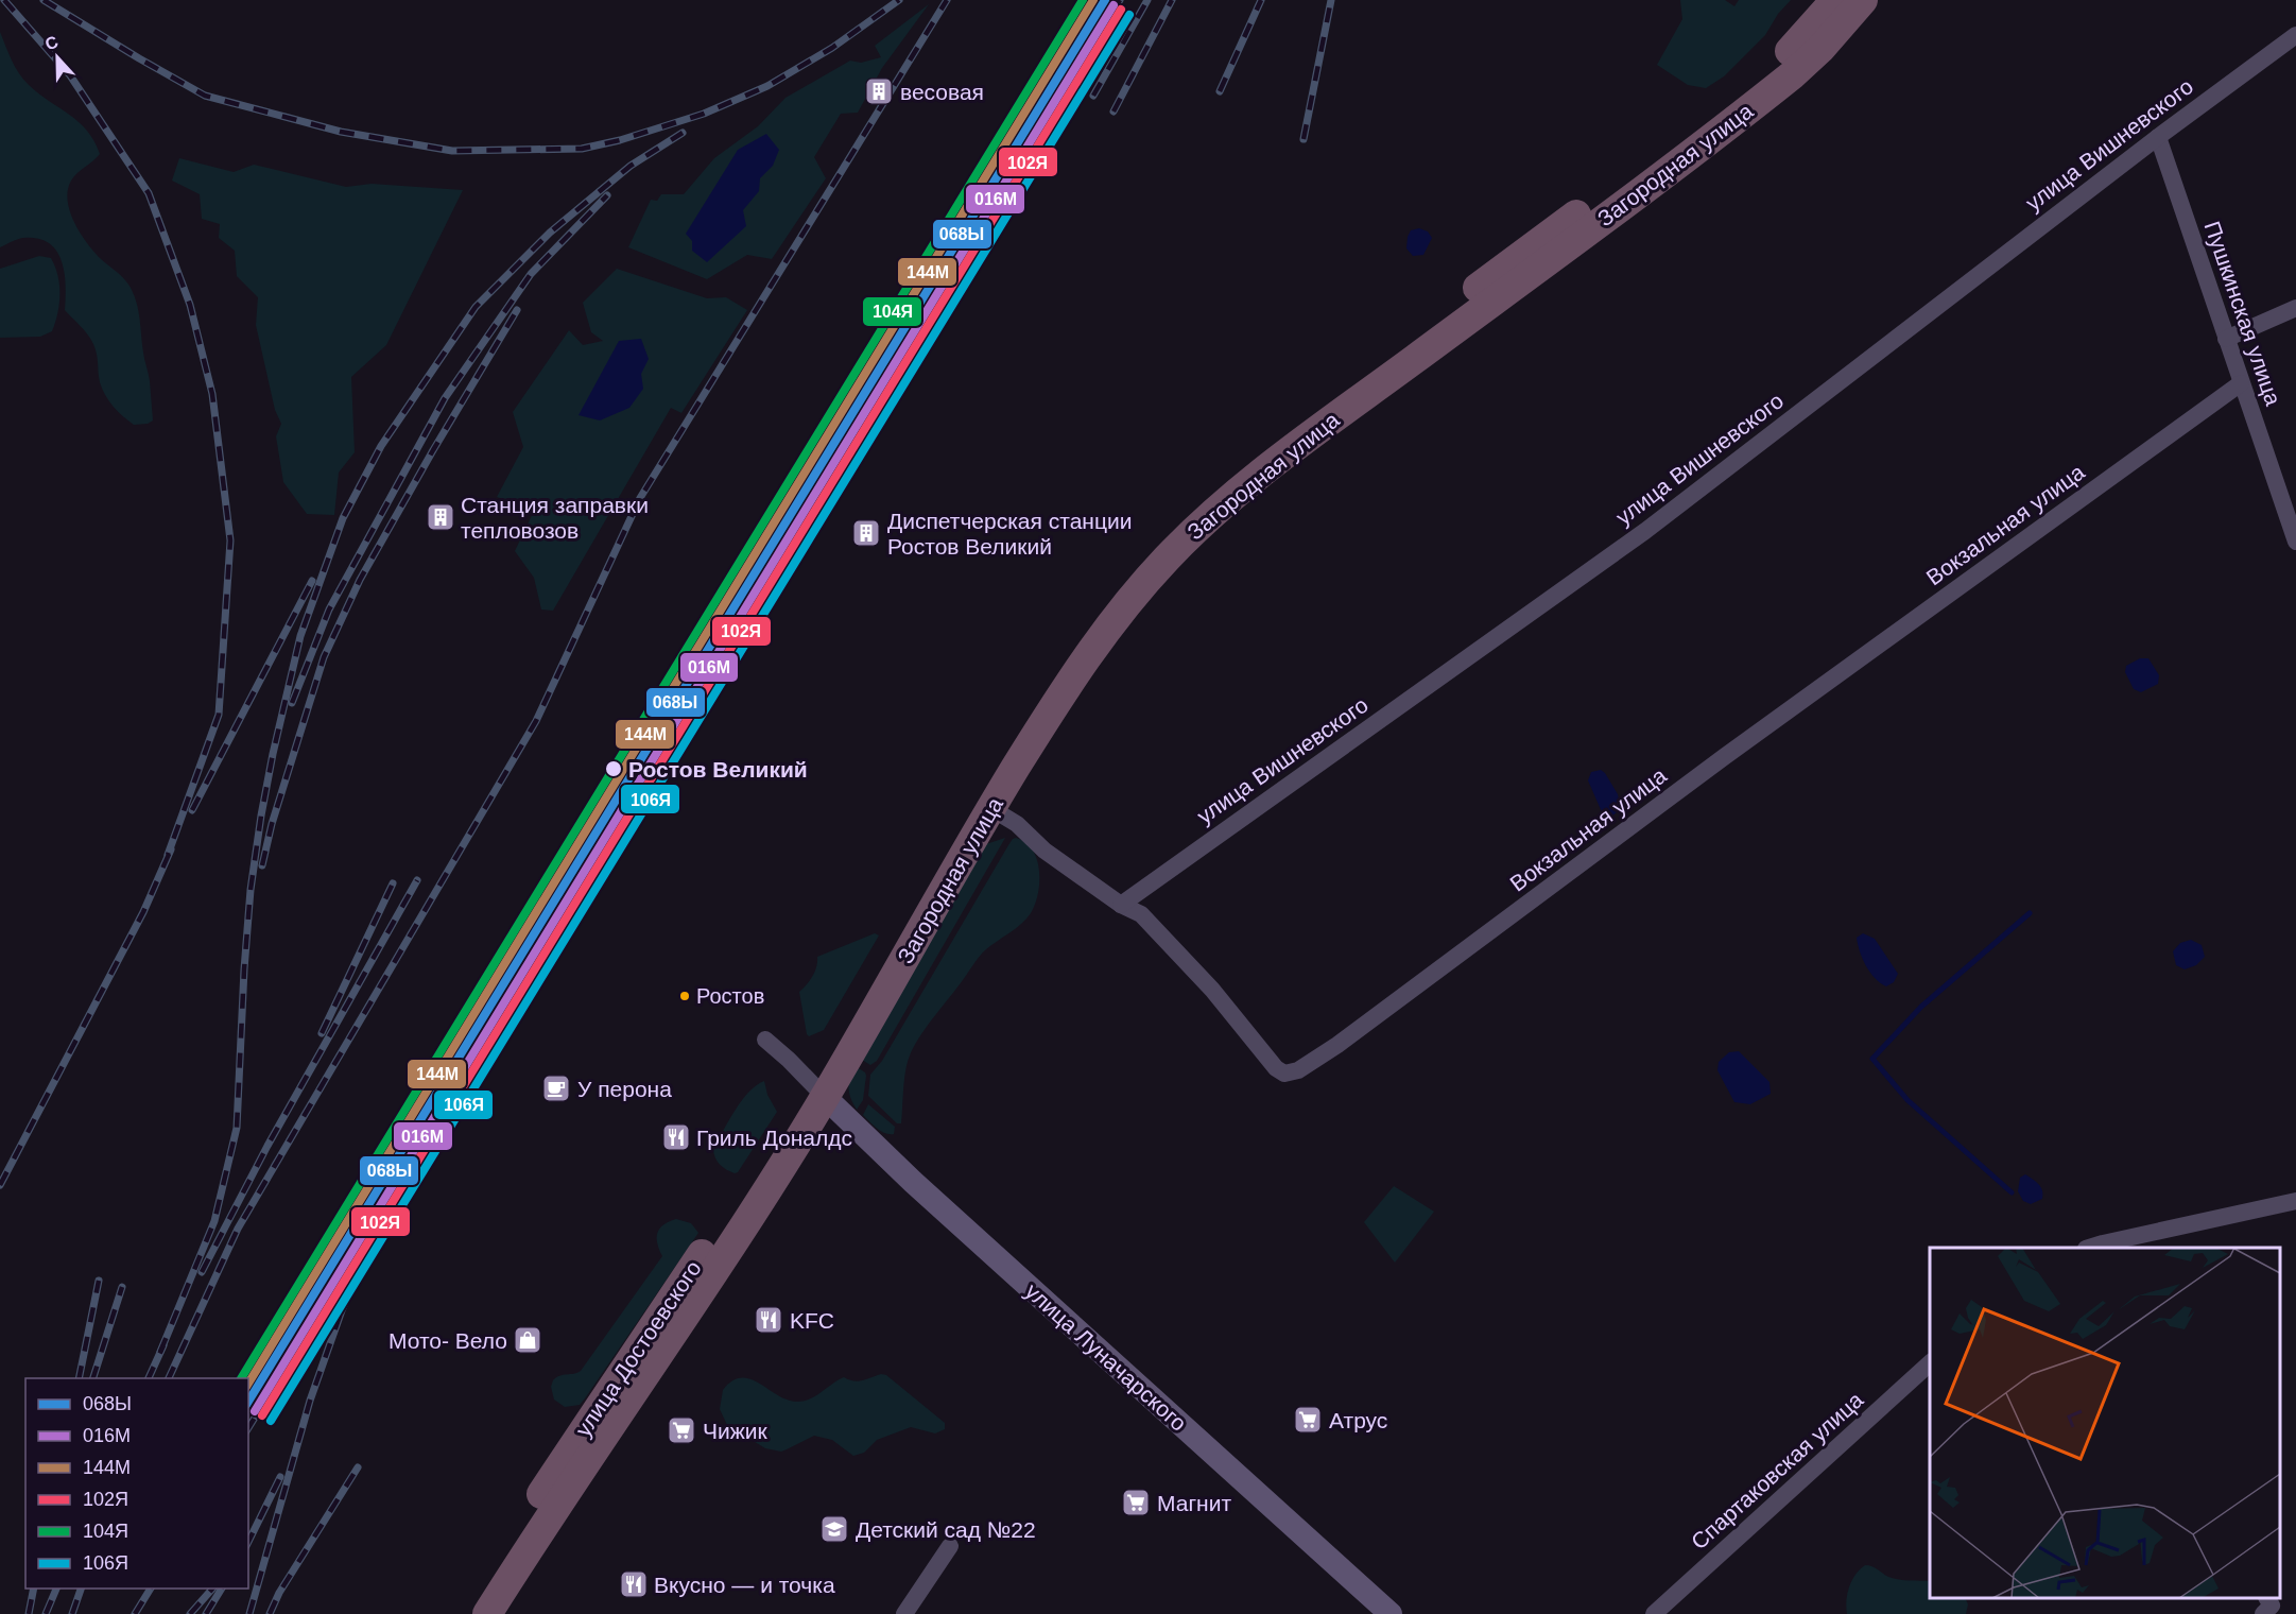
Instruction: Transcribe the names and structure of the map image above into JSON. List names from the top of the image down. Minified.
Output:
{"streets":{"highway":["Загородная улица","улица Достоевского"],"street":["улица Вишневского","Пушкинская улица","Вокзальная улица","улица Луначарского","Спартаковская улица"]},"crossings":[["улица Вишневского","Пушкинская улица"],["улица Вишневского","Вокзальная улица"],["Загородная улица","Вокзальная улица"],["Загородная улица","улица Достоевского"],["Загородная улица","улица Луначарского"],["Пушкинская улица","Вокзальная улица"],["улица Достоевского","улица Луначарского"]],"places":{"building":["весовая","Станция заправки тепловозов","Диспетчерская станции Ростов Великий"],"other":["Ростов Великий","Ростов"],"cafe":["У перона"],"restaurant":["Гриль Доналдс","KFC","Вкусно — и точка"],"shop":["Мото- Вело"],"supermarket":["Атрус","Чижик","Магнит"],"school or university":["Детский сад №22"]},"lines":["transit line 068Ы","transit line 144М","transit line 104Я","transit line 016М","transit line 102Я","transit line 106Я"],"legend":["068Ы","016М","144М","102Я","104Я","106Я"],"north":"top"}
